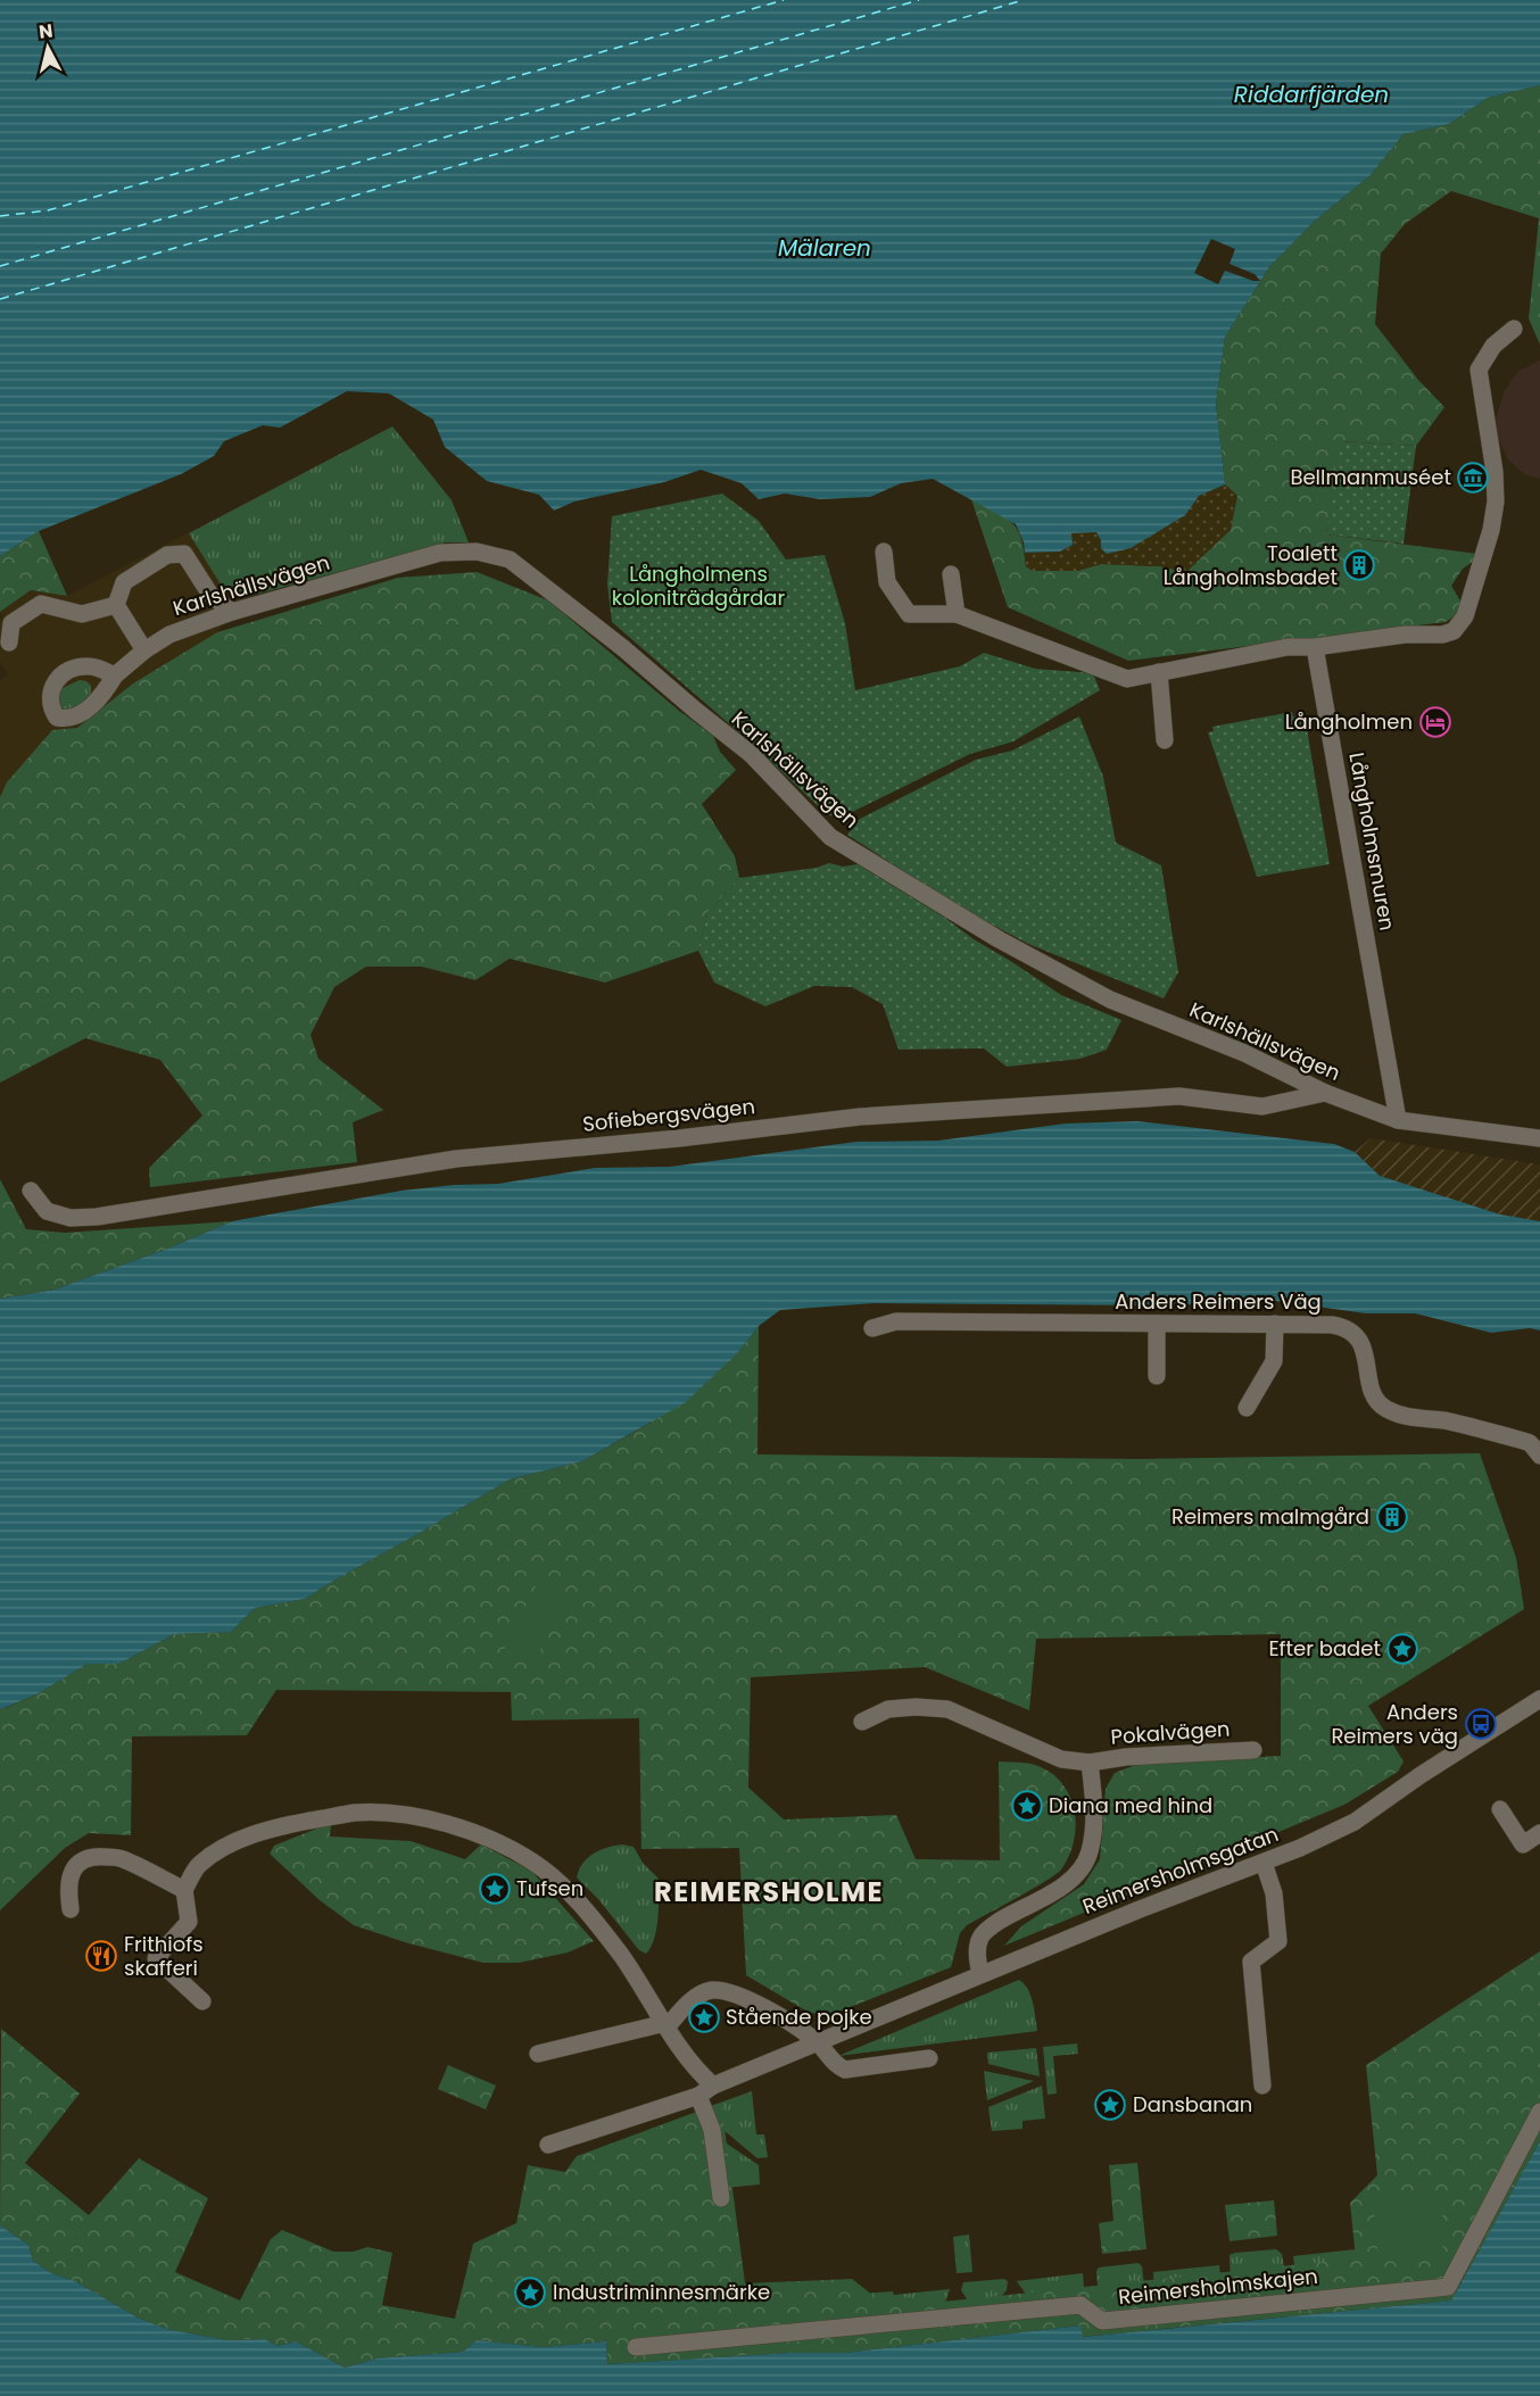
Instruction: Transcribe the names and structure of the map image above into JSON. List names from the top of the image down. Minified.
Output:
{"streets":{"street":["Karlshällsvägen","Långholmsmuren","Sofiebergsvägen","Anders Reimers Väg","Pokalvägen","Reimersholmsgatan","Reimersholmskajen"]},"crossings":[["Karlshällsvägen","Långholmsmuren"],["Karlshällsvägen","Sofiebergsvägen"],["Pokalvägen","Reimersholmsgatan"]],"districts":["REIMERSHOLME"],"water":["Riddarfjärden","Mälaren"],"parks":["Långholmens koloniträdgårdar"],"places":{"museum":["Bellmanmuséet"],"building":["Toalett Långholmsbadet","Reimers malmgård"],"hotel":["Långholmen"],"place":["Efter badet","Diana med hind","Tufsen","Stående pojke","Dansbanan","Industriminnesmärke"],"bus stop":["Anders Reimers väg"],"restaurant":["Frithiofs skafferi"]},"north":"top"}
